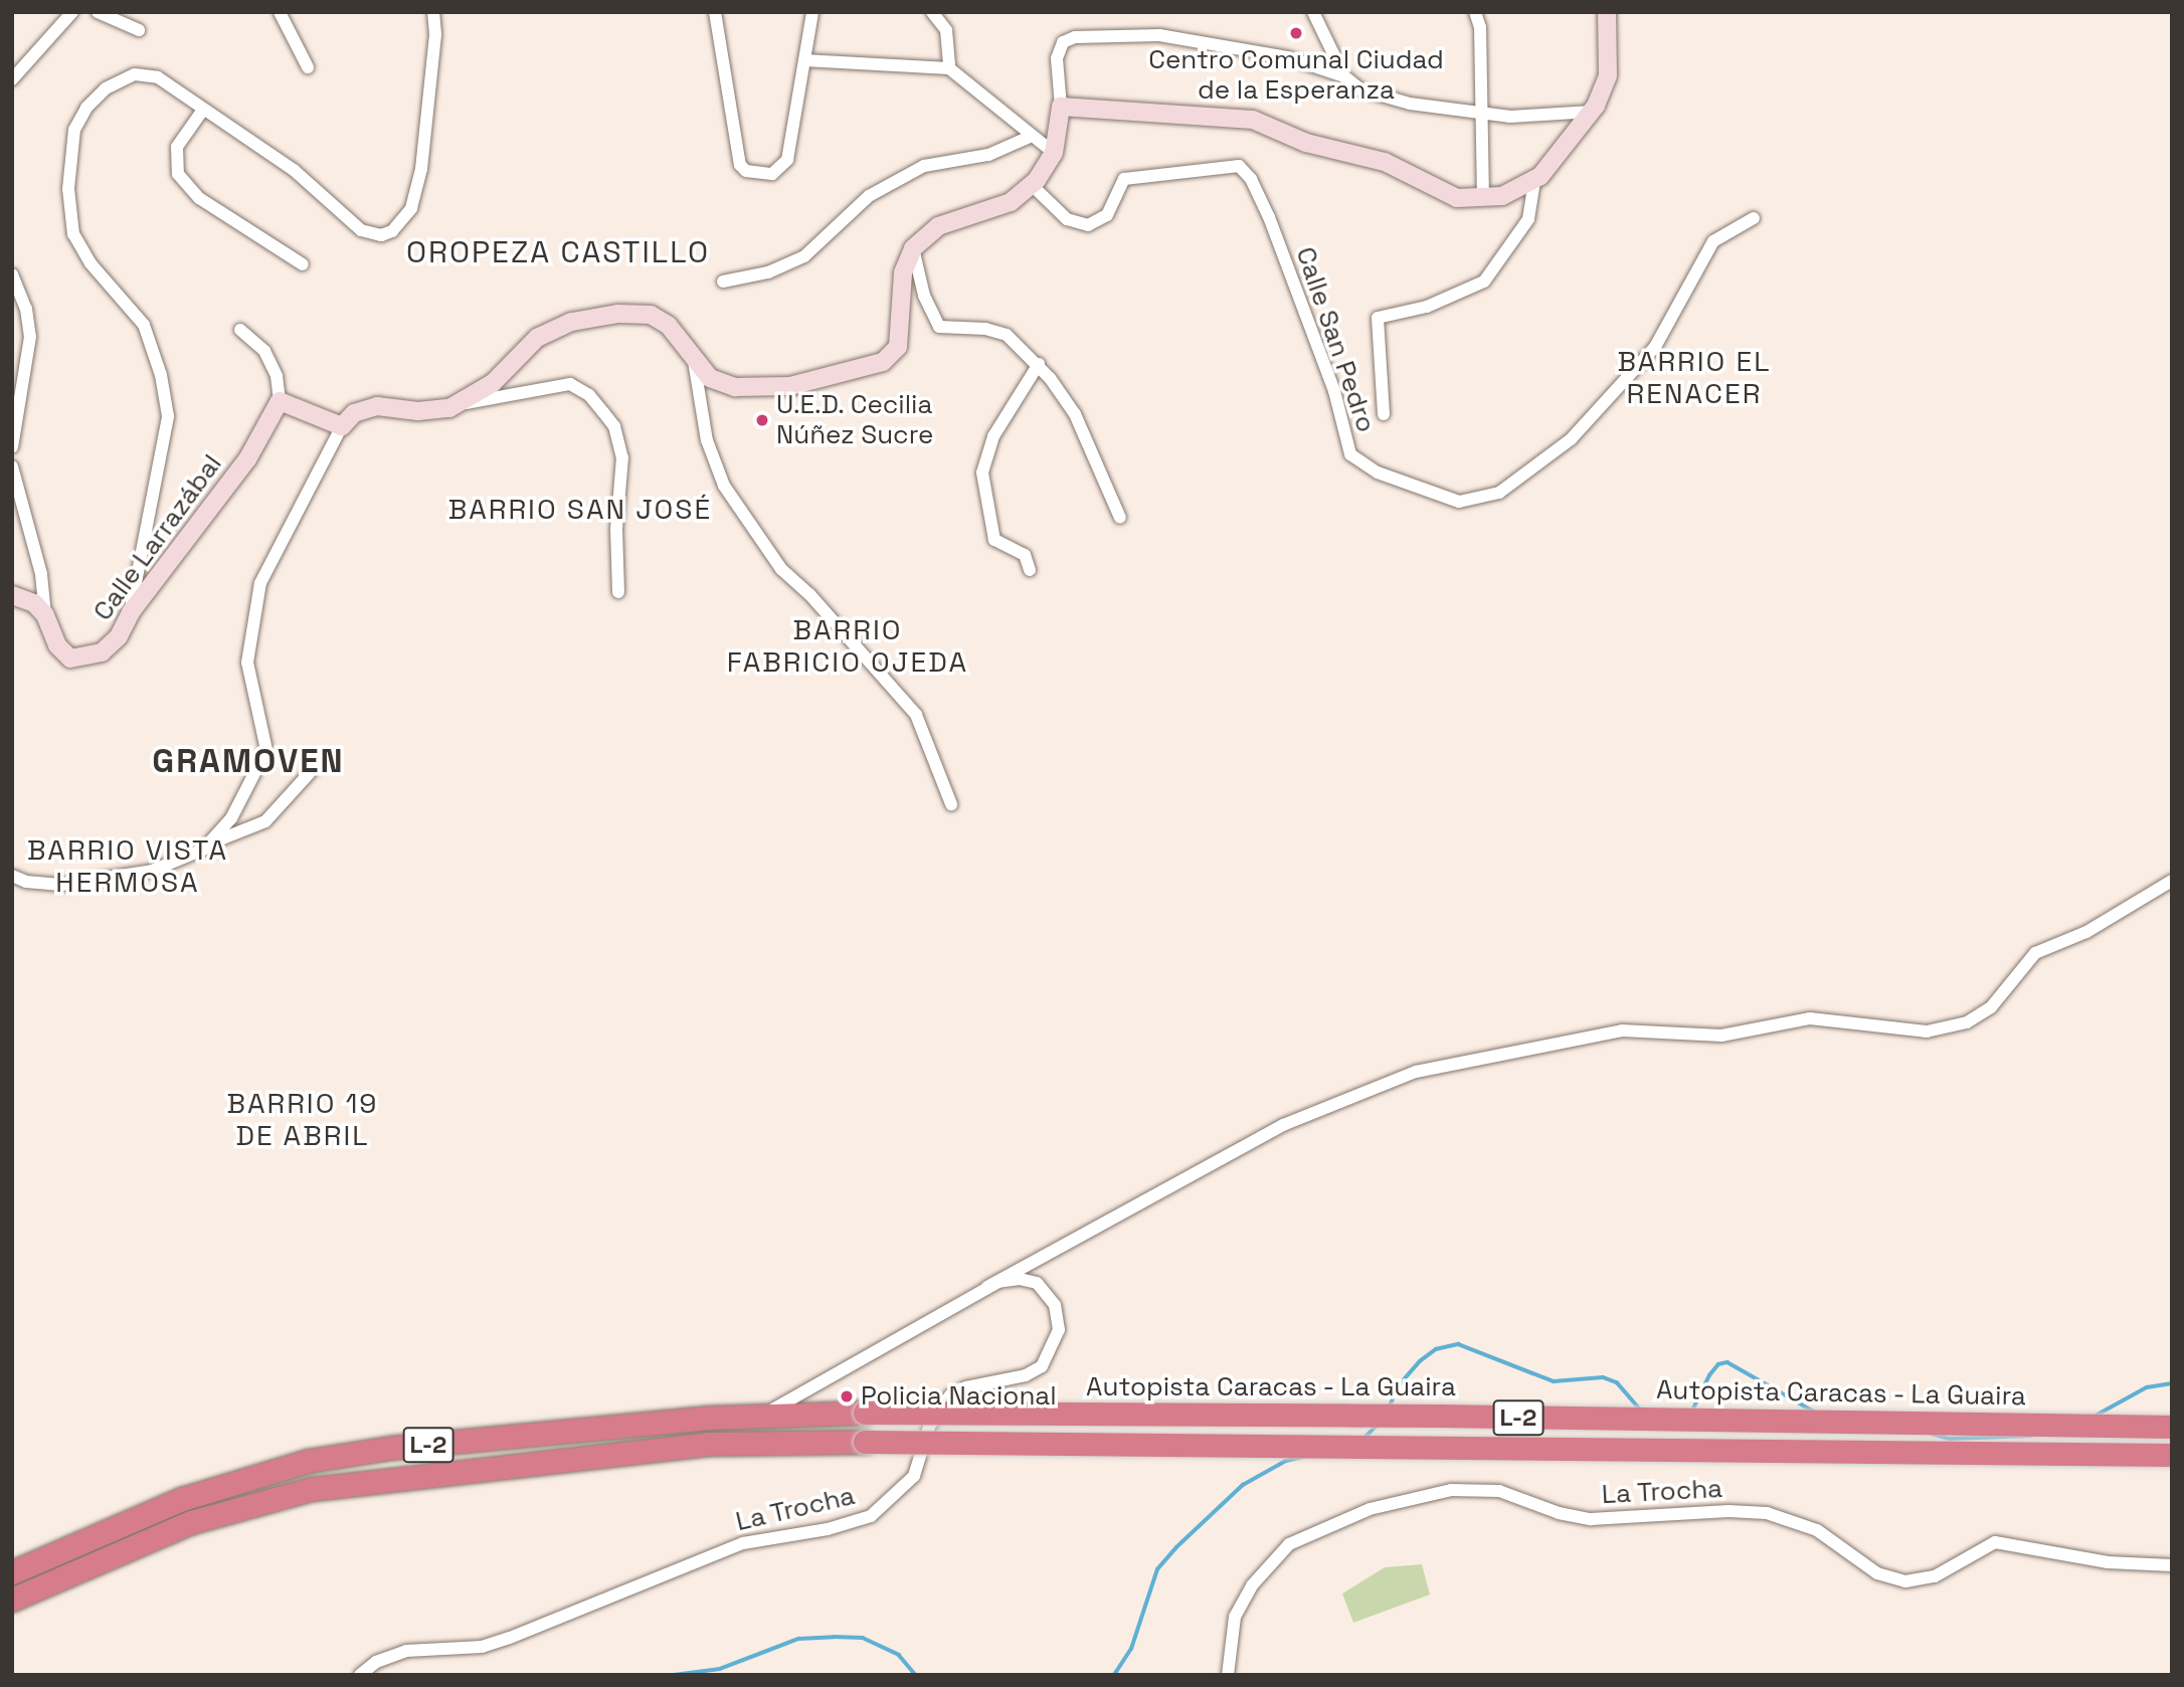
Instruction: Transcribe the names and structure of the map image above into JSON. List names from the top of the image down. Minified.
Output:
{"streets":{"highway":["Autopista Caracas - La Guaira","L-2"],"street":["Calle San Pedro","Calle Larrazábal","La Trocha"]},"crossings":[["Autopista Caracas - La Guaira","La Trocha"]],"districts":["OROPEZA CASTILLO","BARRIO EL RENACER","BARRIO SAN JOSÉ","BARRIO FABRICIO OJEDA","GRAMOVEN","BARRIO VISTA HERMOSA","BARRIO 19 DE ABRIL"],"places":["Centro Comunal Ciudad de la Esperanza","U.E.D. Cecilia Núñez Sucre","Policia Nacional"]}
